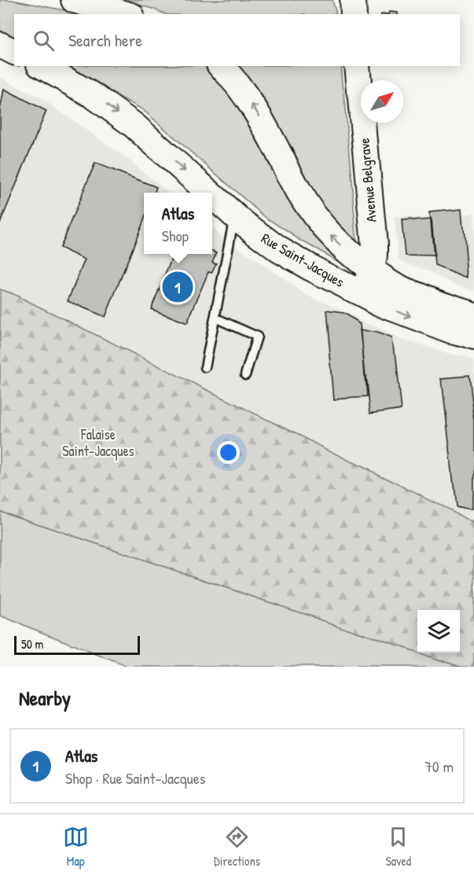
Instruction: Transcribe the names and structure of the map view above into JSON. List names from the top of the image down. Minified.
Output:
{"streets":{"main road":["Avenue Belgrave","Rue Saint-Jacques"]},"crossings":[["Avenue Belgrave","Rue Saint-Jacques"]],"parks":["Falaise Saint-Jacques"],"scale_bar":"50 m","north":"top right","page":{"search":"Search here","popup":["Atlas","Shop"],"pins":"1","scale":"50 m","heading":"Nearby","list":[{"mark":"1","name":"Atlas","note":"Shop · Rue Saint-Jacques","value":"70 m"}],"nav":["Map","Directions","Saved"]}}
